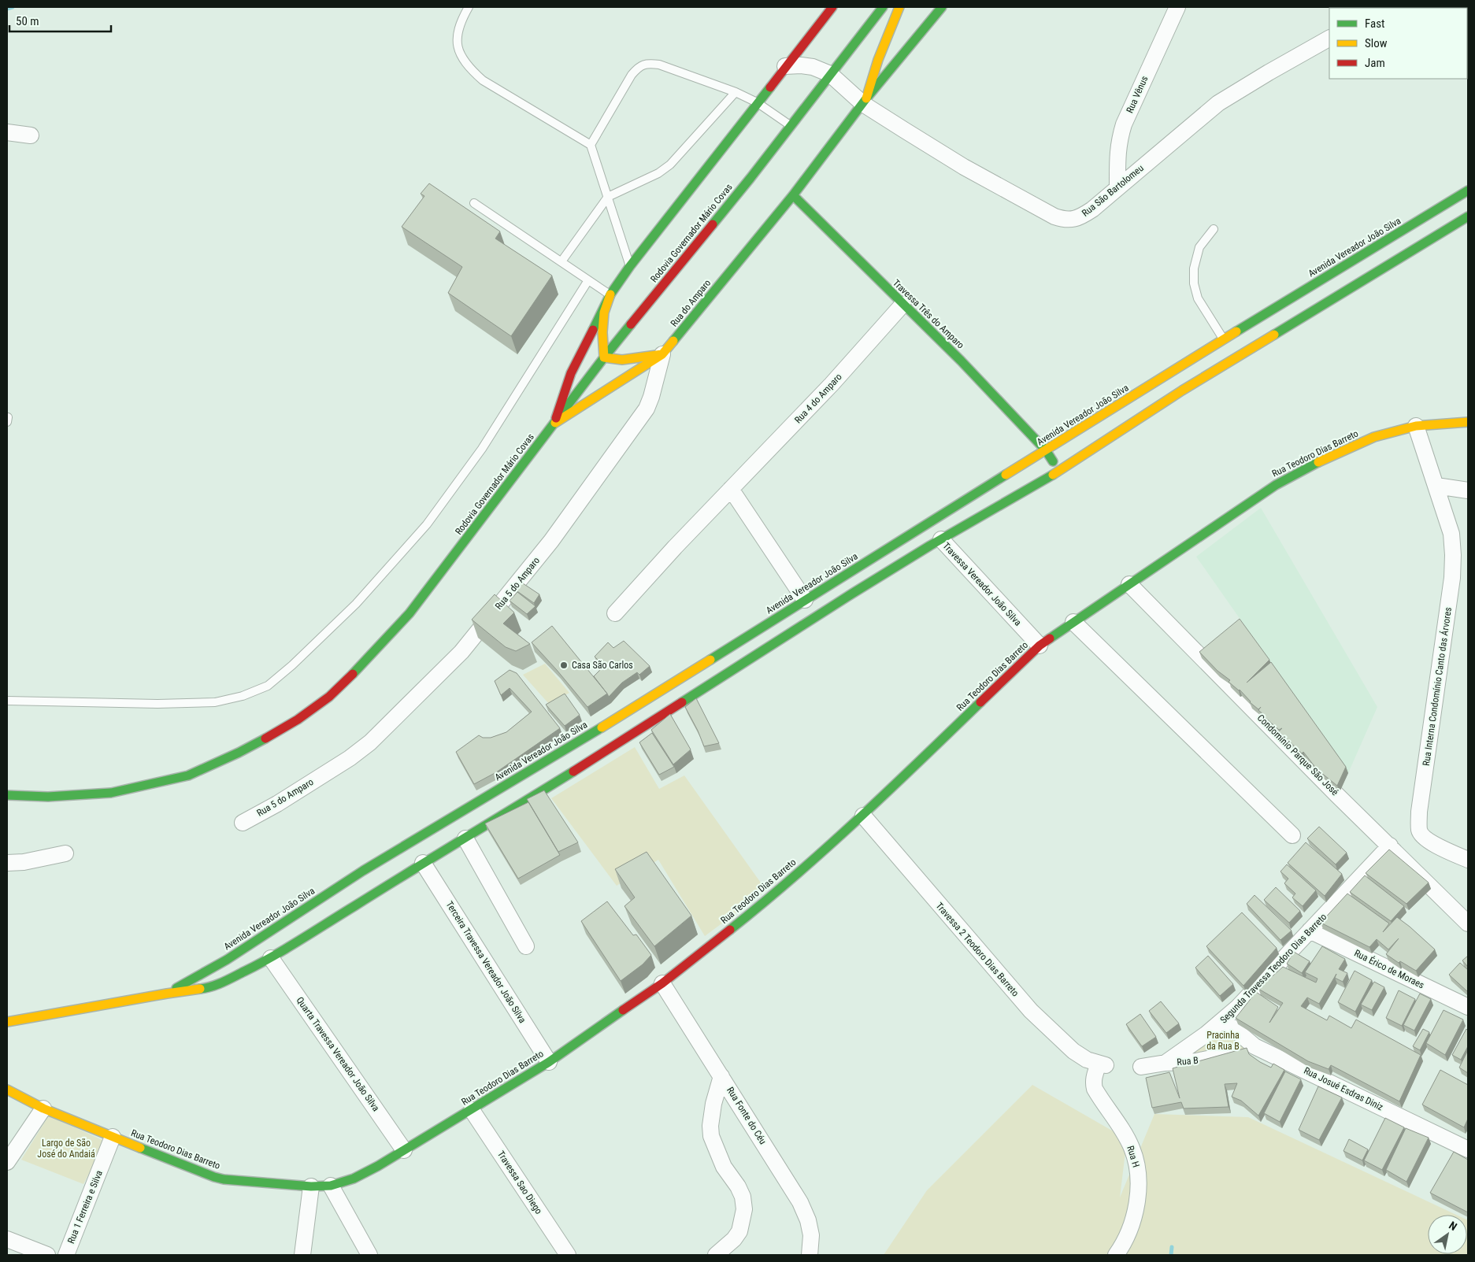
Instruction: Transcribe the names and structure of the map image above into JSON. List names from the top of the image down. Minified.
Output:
{"streets":{"main road":["Rodovia Governador Mário Covas","Avenida Vereador João Silva","Rua do Amparo","Travessa Três do Amparo","Rua Teodoro Dias Barreto"],"street":["Rua Vênus","Rua São Bartolomeu","Rua 4 do Amparo","Rua 5 do Amparo","Travessa Vereador João Silva","Rua Interna Condomínio Canto das Árvores","Condomínio Parque São José","Travessa 2 Teodoro Dias Barreto","Terceira Travessa Vereador João Silva","Segunda Travessa Teodoro Dias Barreto","Rua Érico de Moraes","Quarta Travessa Vereador João Silva","Rua B","Rua Josué Esdras Diniz","Rua Fonte do Céu","Rua H","Travessa Sao Diego","Rua 1 Ferreira e Silva"]},"crossings":[["Rua Vênus","Rua São Bartolomeu"],["Rua São Bartolomeu","Rodovia Governador Mário Covas"],["Rua São Bartolomeu","Rua do Amparo"],["Rodovia Governador Mário Covas","Rua do Amparo"],["Avenida Vereador João Silva","Travessa Três do Amparo"],["Avenida Vereador João Silva","Travessa Vereador João Silva"],["Avenida Vereador João Silva","Terceira Travessa Vereador João Silva"],["Avenida Vereador João Silva","Quarta Travessa Vereador João Silva"],["Rua do Amparo","Travessa Três do Amparo"],["Rua do Amparo","Rua 5 do Amparo"],["Travessa Três do Amparo","Rua 4 do Amparo"],["Rua Teodoro Dias Barreto","Travessa Vereador João Silva"],["Rua Teodoro Dias Barreto","Rua Interna Condomínio Canto das Árvores"],["Rua Teodoro Dias Barreto","Condomínio Parque São José"],["Rua Teodoro Dias Barreto","Travessa 2 Teodoro Dias Barreto"],["Rua Teodoro Dias Barreto","Terceira Travessa Vereador João Silva"],["Rua Teodoro Dias Barreto","Quarta Travessa Vereador João Silva"],["Rua Teodoro Dias Barreto","Rua Fonte do Céu"],["Rua Teodoro Dias Barreto","Travessa Sao Diego"],["Rua Teodoro Dias Barreto","Rua 1 Ferreira e Silva"],["Condomínio Parque São José","Segunda Travessa Teodoro Dias Barreto"],["Travessa 2 Teodoro Dias Barreto","Rua H"],["Segunda Travessa Teodoro Dias Barreto","Rua Érico de Moraes"],["Segunda Travessa Teodoro Dias Barreto","Rua B"],["Segunda Travessa Teodoro Dias Barreto","Rua Josué Esdras Diniz"],["Rua B","Rua Josué Esdras Diniz"]],"parks":["Pracinha da Rua B","Largo de São José do Andaiá"],"places":["Casa São Carlos"],"legend":["Fast","Slow","Jam"],"scale_bar":"50 m","north":"top right"}
